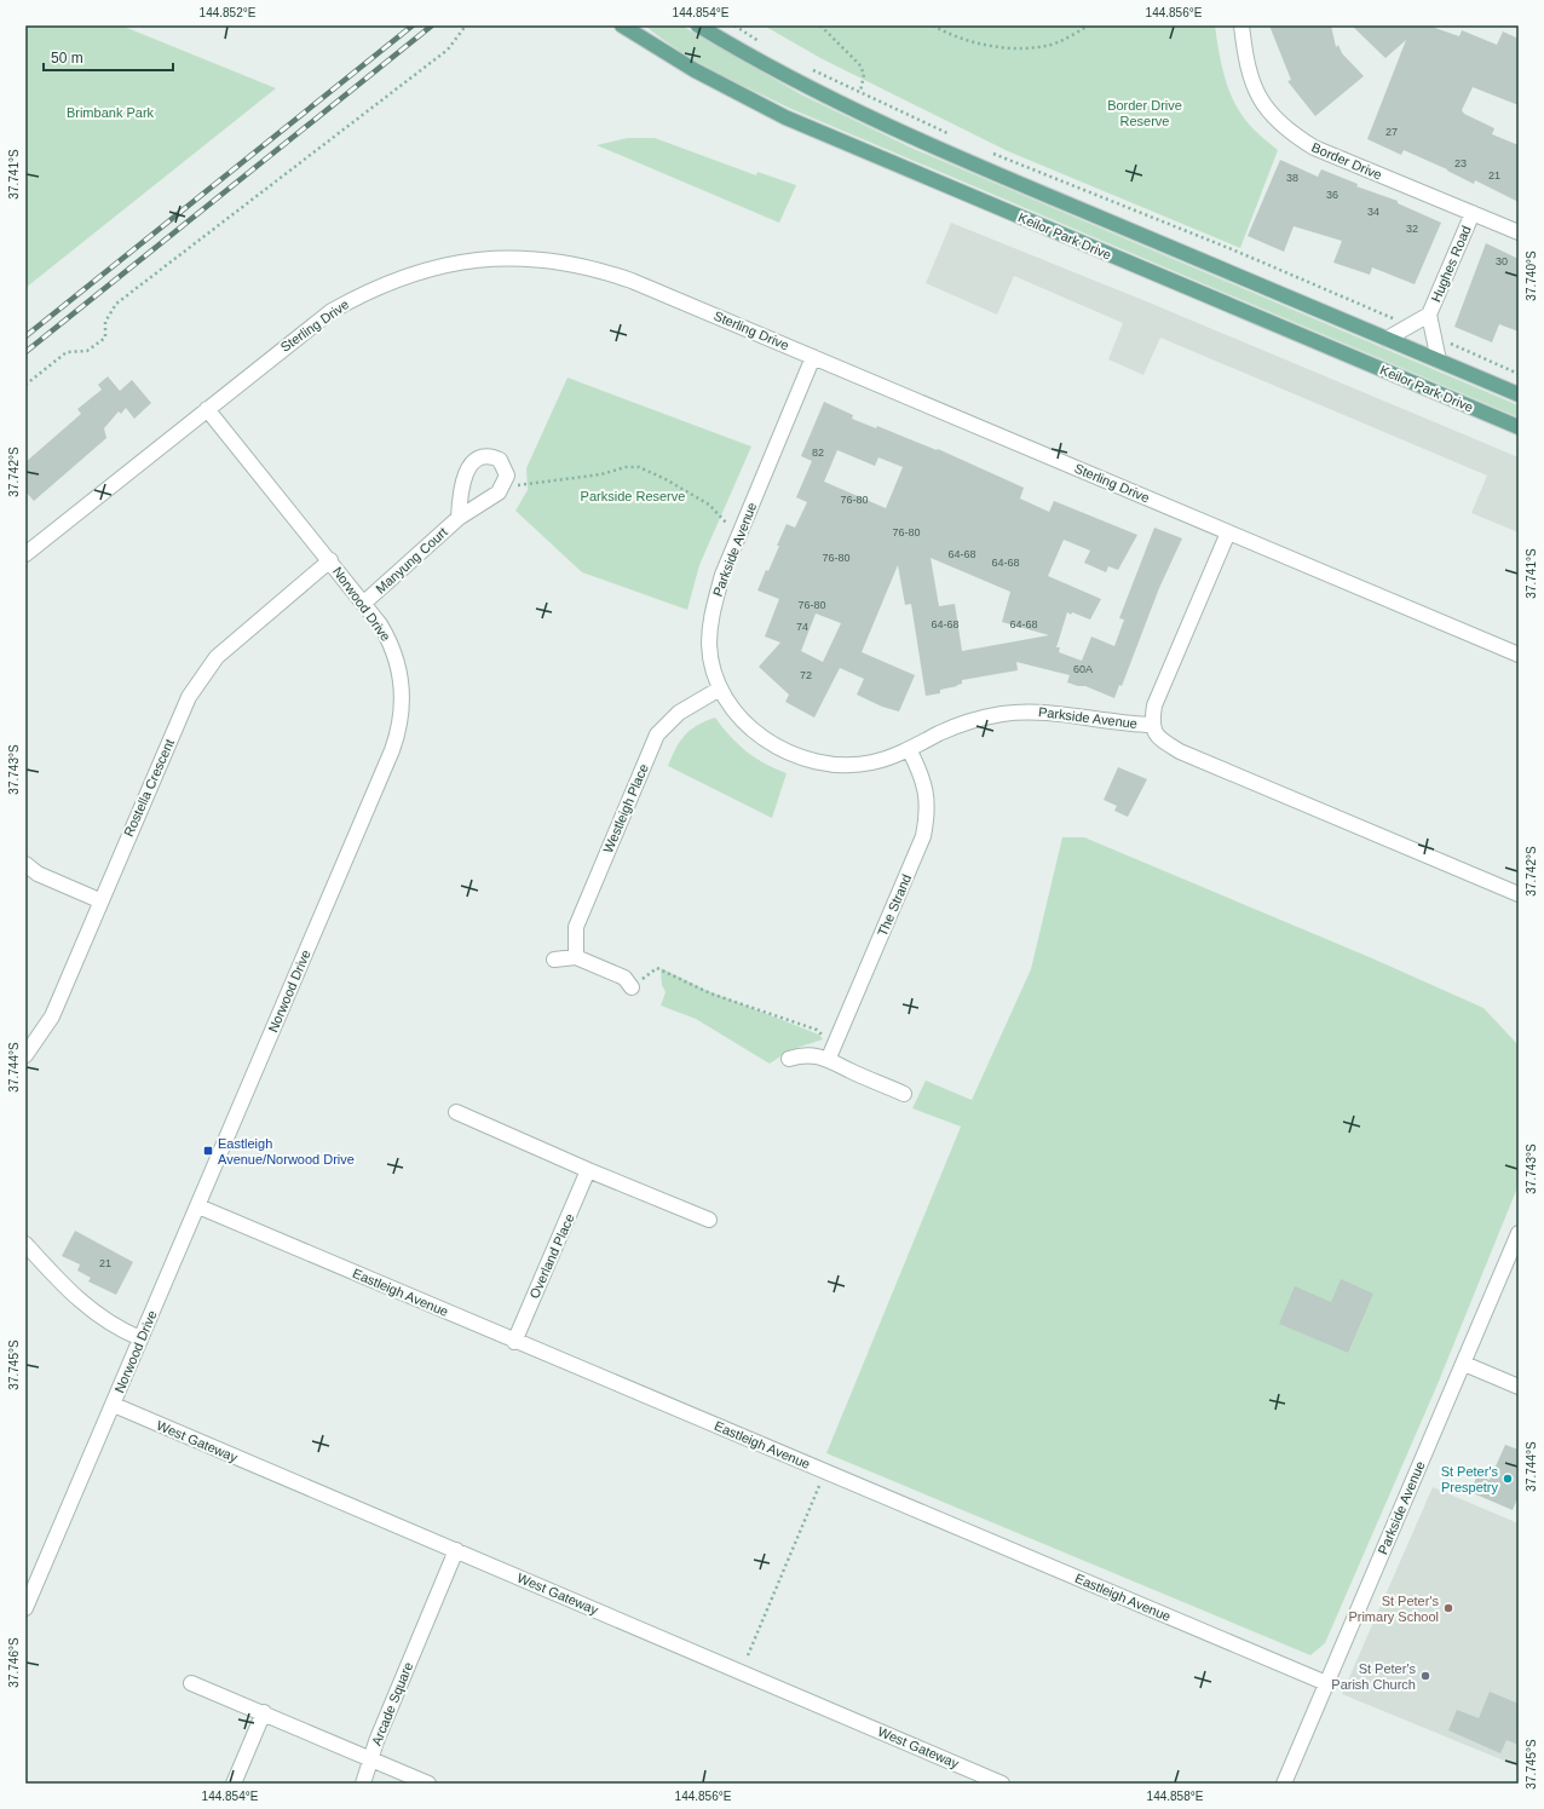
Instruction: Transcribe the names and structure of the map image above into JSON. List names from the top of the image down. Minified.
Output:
{"streets":{"main road":["Keilor Park Drive"],"street":["Border Drive","Hughes Road","Sterling Drive","Parkside Avenue","Manyung Court","Norwood Drive","Rostella Crescent","Westleigh Place","The Strand","Overland Place","Eastleigh Avenue","West Gateway","Arcade Square"]},"crossings":[["Border Drive","Hughes Road"],["Sterling Drive","Parkside Avenue"],["Sterling Drive","Norwood Drive"],["Parkside Avenue","Westleigh Place"],["Parkside Avenue","The Strand"],["Parkside Avenue","Eastleigh Avenue"],["Manyung Court","Norwood Drive"],["Norwood Drive","Rostella Crescent"],["Norwood Drive","Eastleigh Avenue"],["Norwood Drive","West Gateway"],["Overland Place","Eastleigh Avenue"],["West Gateway","Arcade Square"]],"parks":["Border Drive Reserve","Brimbank Park","Parkside Reserve"],"places":{"transit":["Eastleigh Avenue/Norwood Drive"],"other":["St Peter's Prespetry","St Peter's Primary School","St Peter's Parish Church"]},"house_numbers":["27","23","21","38","36","34","32","30","82","76-80","76-80","64-68","76-80","64-68","76-80","64-68","64-68","74","60A","72","21"],"scale_bar":"50 m","coordinates":["144.852°E","144.854°E","144.856°E","37.741°S","37.740°S","37.742°S","37.743°S","37.744°S","37.745°S","37.746°S","144.858°E"]}
